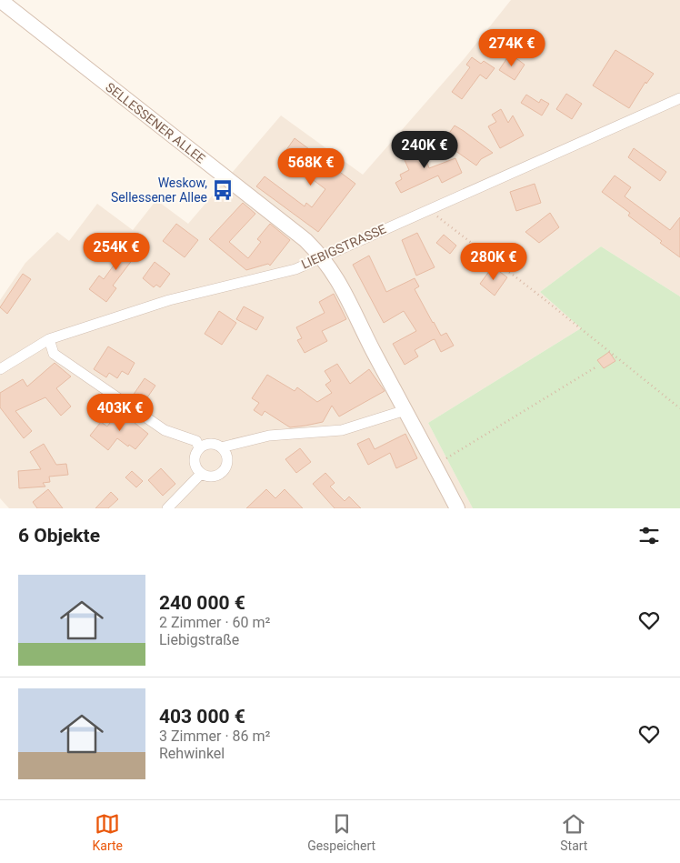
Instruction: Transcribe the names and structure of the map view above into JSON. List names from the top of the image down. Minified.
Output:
{"streets":{"main road":["SELLESSENER ALLEE"],"street":["LIEBIGSTRASSE"]},"crossings":[["SELLESSENER ALLEE","LIEBIGSTRASSE"]],"places":{"bus stop":["Weskow, Sellessener Allee"]},"page":{"price":["274K €","240K €","568K €","254K €","280K €","403K €"],"heading":"6 Objekte","list":[{"name":"240 000 €","note":"2 Zimmer · 60 m² · Liebigstraße"},{"name":"403 000 €","note":"3 Zimmer · 86 m² · Rehwinkel"}],"tabs":["Karte","Gespeichert","Start"]}}
